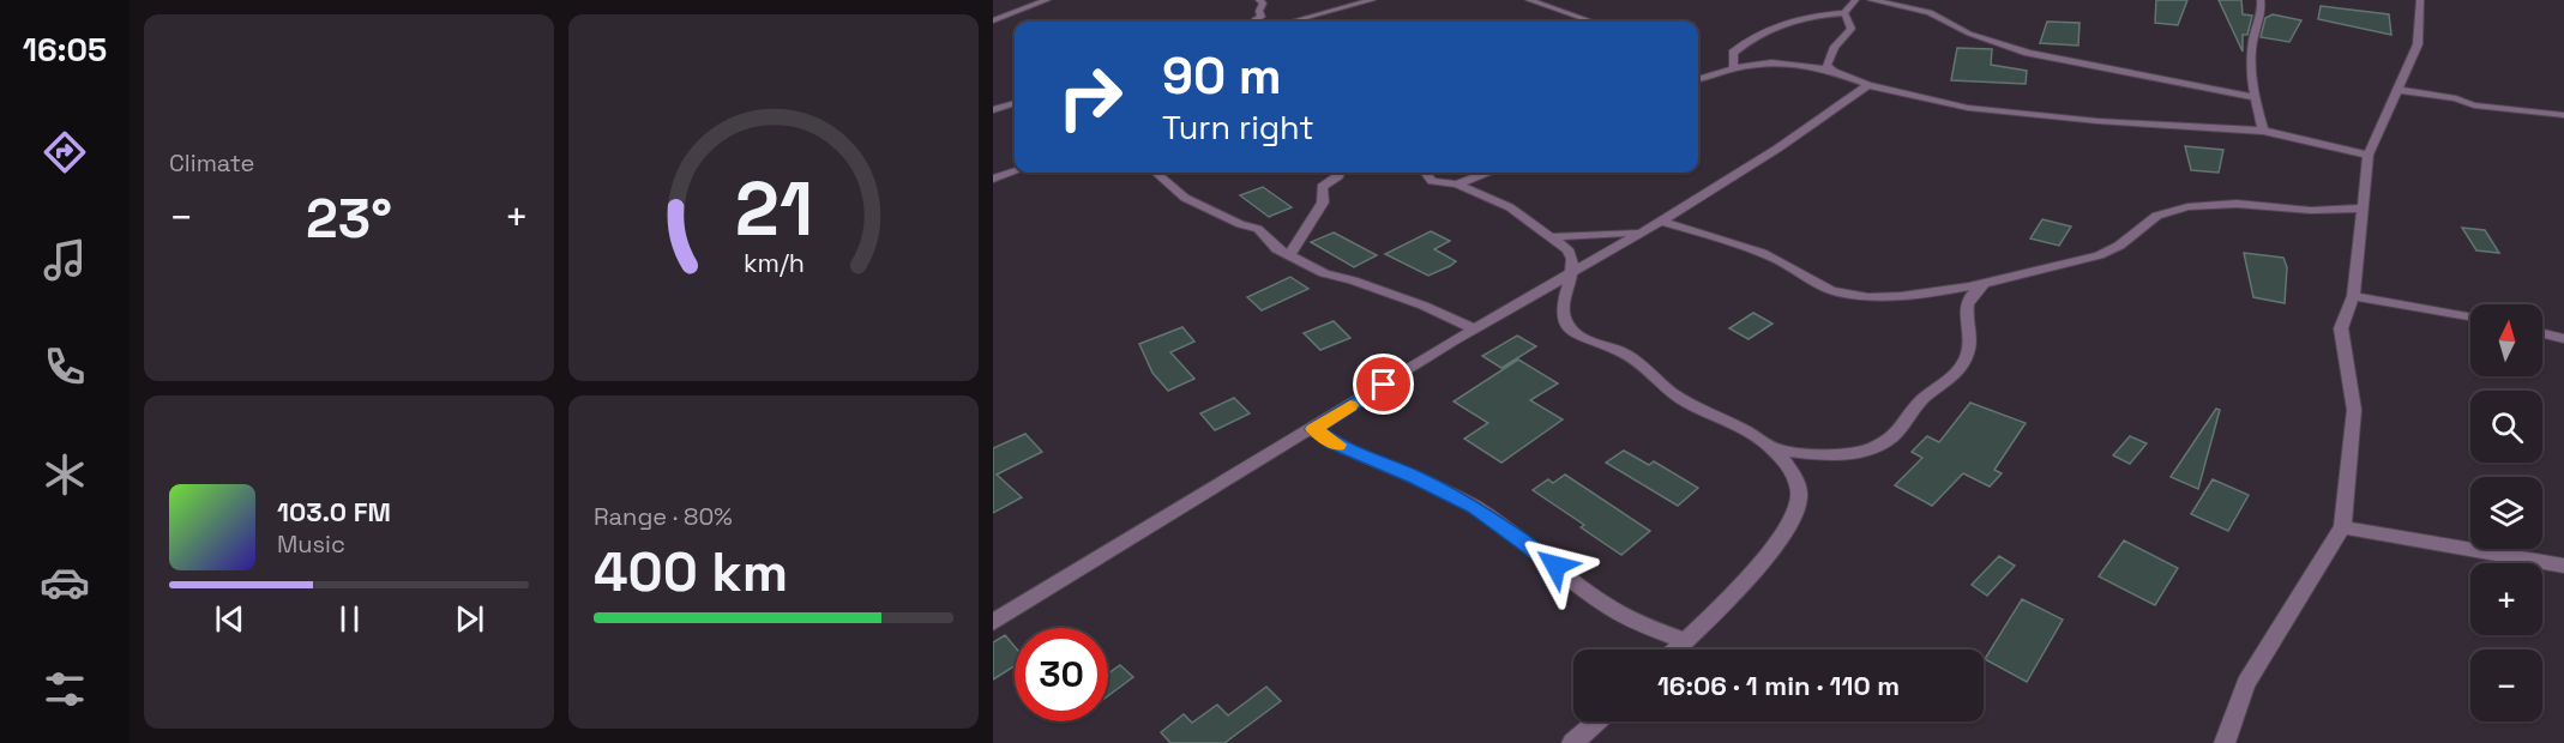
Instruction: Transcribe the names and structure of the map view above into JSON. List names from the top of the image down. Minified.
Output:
{"north":"top","page":{"tabs":"16:05","tile":["Climate",["Range · 80%","400 km"]],"turn":["90 m","Turn right"],"heat":["−","23°","+"],"map_buttons":["+","−"],"song":["103.0 FM","Music"],"limit":"30","trip":"16:06 · 1 min · 110 m","gauge":["21","km/h"]}}
